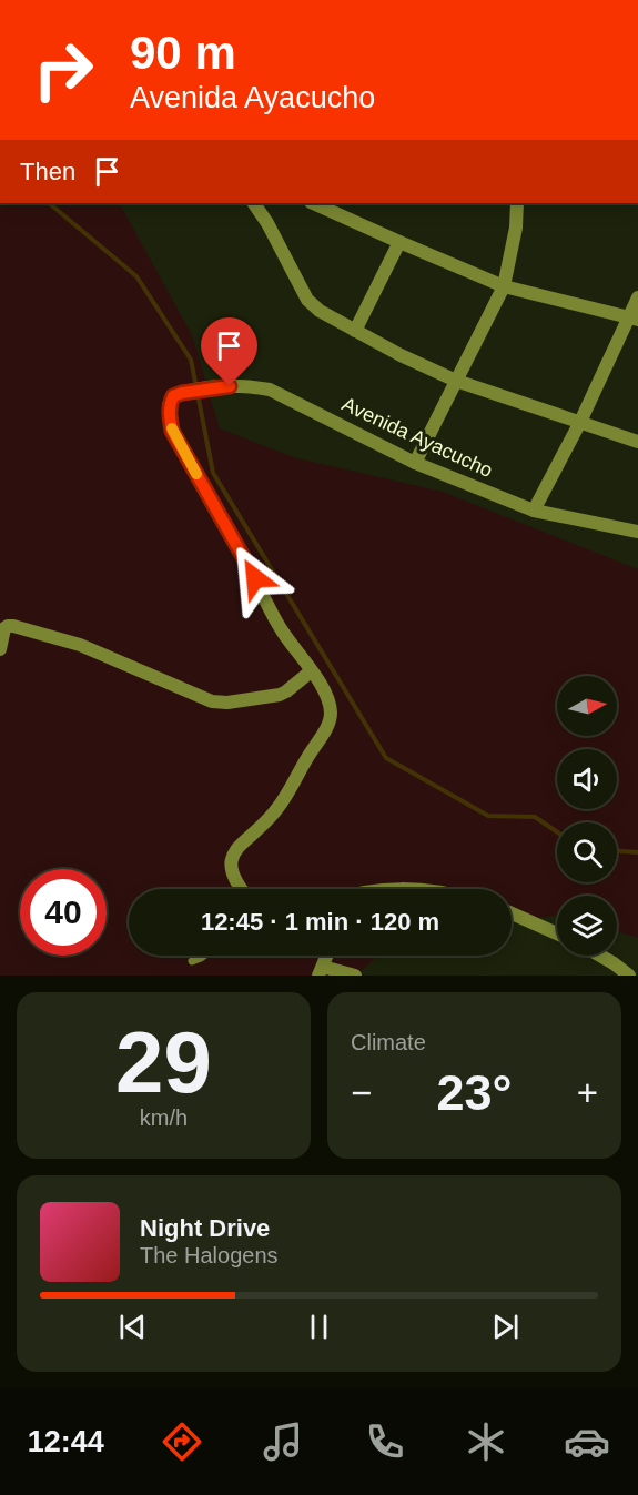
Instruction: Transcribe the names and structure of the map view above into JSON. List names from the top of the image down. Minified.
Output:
{"streets":{"street":["Avenida Ayacucho"]},"north":"right","page":{"turn":["90 m","Avenida Ayacucho"],"then":"Then","limit":"40","trip":"12:45 · 1 min · 120 m","tile":[["29","km/h"],"Climate"],"heat":["−","23°","+"],"song":["Night Drive","The Halogens"],"tabs":"12:44"}}
